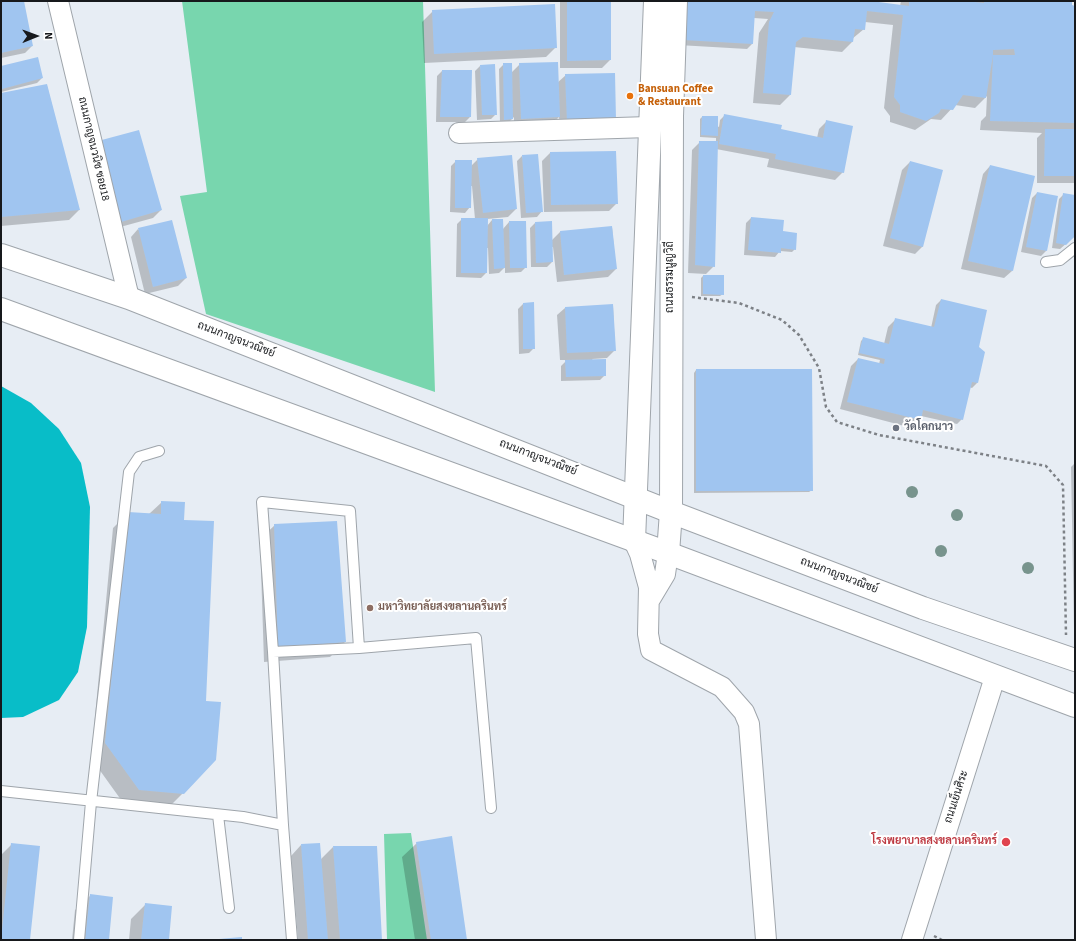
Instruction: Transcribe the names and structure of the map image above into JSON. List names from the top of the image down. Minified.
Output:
{"streets":{"main road":["ถนนธรรมนูญวิถี","ถนนกาญจนวณิชย์"],"street":["ถนนกาญจนวนิช ซอย18","ถนนเย็นศิระ"]},"crossings":[["ถนนกาญจนวนิช ซอย18","ถนนกาญจนวณิชย์"],["ถนนธรรมนูญวิถี","ถนนกาญจนวณิชย์"]],"places":["Bansuan Coffee & Restaurant","วัดโคกนาว","มหาวิทยาลัยสงขลานครินทร์","โรงพยาบาลสงขลานครินทร์"],"north":"right"}
